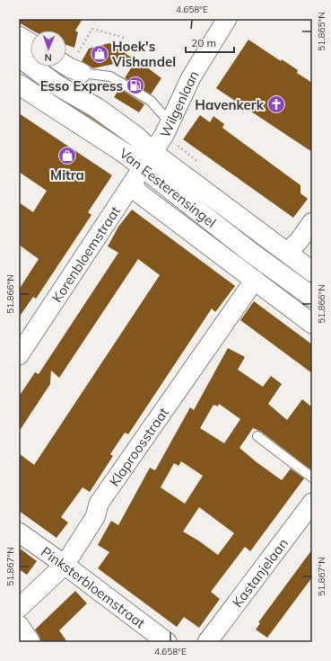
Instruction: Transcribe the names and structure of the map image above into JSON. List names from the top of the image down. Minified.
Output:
{"streets":{"street":["Wilgenlaan","Van Eesterensingel","Korenbloemstraat","Klaproosstraat","Kastanjelaan","Pinksterbloemstraat"]},"crossings":[["Wilgenlaan","Van Eesterensingel"],["Wilgenlaan","Korenbloemstraat"],["Van Eesterensingel","Korenbloemstraat"],["Van Eesterensingel","Klaproosstraat"],["Klaproosstraat","Pinksterbloemstraat"]],"places":{"shop":["Hoek's Vishandel","Mitra"],"fuel station":["Esso Express"],"church":["Havenkerk"]},"scale_bar":"20 m","north":"bottom","coordinates":["4.658°E","51.865°N","51.866°N","51.867°N"]}
